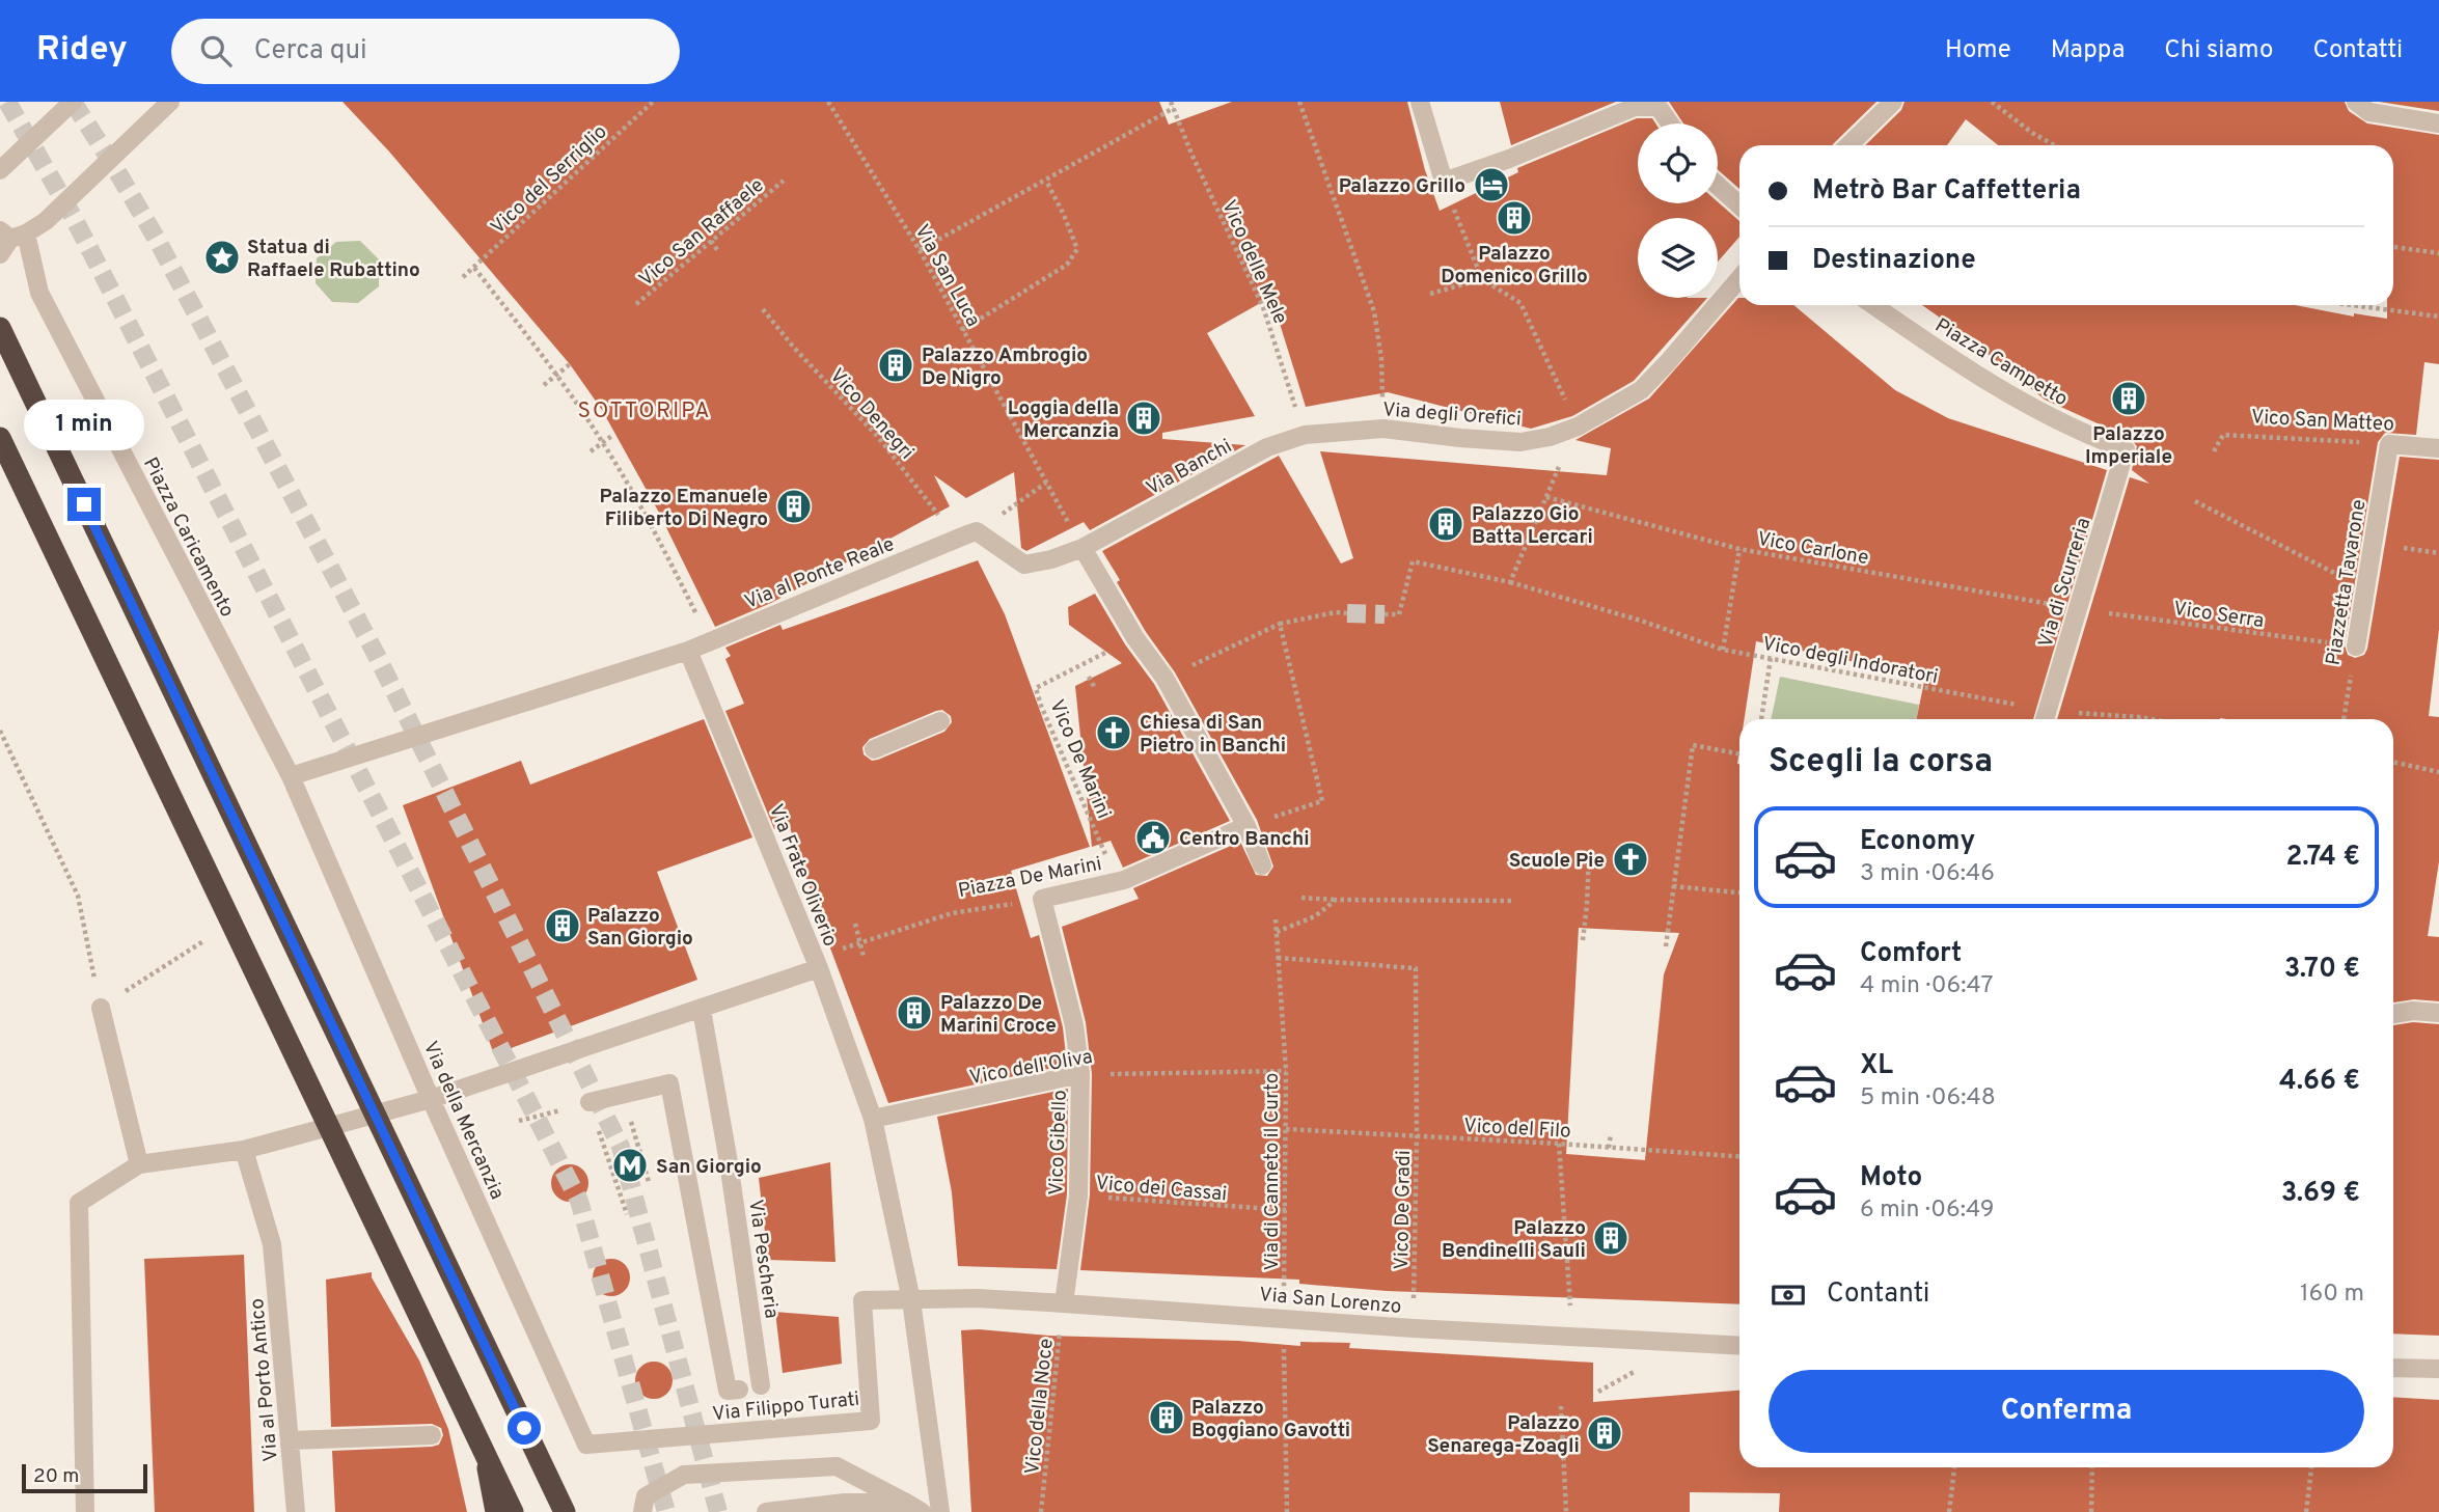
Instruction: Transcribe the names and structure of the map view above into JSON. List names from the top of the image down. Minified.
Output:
{"streets":{"street":["Piazza Campetto","Via degli Orefici","Vico San Matteo","Via Banchi","Piazza Caricamento","Via al Ponte Reale","Via di Scurreria","Piazzetta Tavarone","Via Frate Oliverio","Piazza De Marini","Vico dell'Oliva","Via della Mercanzia","Vico Gibello","Via Pescheria","Via San Lorenzo","Via al Porto Antico","Via Filippo Turati"],"path":["Vico del Serriglio","Vico San Raffaele","Vico delle Mele","Via San Luca","Vico Denegri","Vico Carlone","Vico Serra","Vico degli Indoratori","Vico De Marini","Vico del Filo","Via di Canneto il Curto","Vico dei Cassai","Vico De Gradi","Vico della Noce"]},"crossings":[["Vico delle Mele","Via degli Orefici"],["Vico delle Mele","Via Banchi"],["Via San Luca","Via Banchi"],["Piazza Campetto","Via di Scurreria"],["Vico Denegri","Via Banchi"],["Vico Denegri","Via al Ponte Reale"],["Via degli Orefici","Via Banchi"],["Vico San Matteo","Piazzetta Tavarone"],["Via Banchi","Via al Ponte Reale"],["Piazza Caricamento","Via della Mercanzia"],["Vico Carlone","Via di Scurreria"],["Vico Carlone","Vico Serra"],["Via al Ponte Reale","Via Frate Oliverio"],["Via di Scurreria","Vico Serra"],["Via di Scurreria","Vico degli Indoratori"],["Piazzetta Tavarone","Vico Serra"],["Vico De Marini","Piazza De Marini"],["Via Frate Oliverio","Piazza De Marini"],["Via Frate Oliverio","Vico dell'Oliva"],["Via Frate Oliverio","Via San Lorenzo"],["Via Frate Oliverio","Via Filippo Turati"],["Piazza De Marini","Vico Gibello"],["Vico dell'Oliva","Vico Gibello"],["Vico dell'Oliva","Via di Canneto il Curto"],["Via della Mercanzia","Via Filippo Turati"],["Vico del Filo","Via di Canneto il Curto"],["Vico del Filo","Vico De Gradi"],["Vico Gibello","Vico dei Cassai"],["Vico Gibello","Via San Lorenzo"],["Vico Gibello","Vico della Noce"],["Via di Canneto il Curto","Vico dei Cassai"],["Via di Canneto il Curto","Vico De Gradi"],["Via di Canneto il Curto","Via San Lorenzo"],["Vico De Gradi","Via San Lorenzo"],["Via San Lorenzo","Via Filippo Turati"],["Via San Lorenzo","Vico della Noce"]],"districts":["SOTTORIPA"],"places":{"hotel":["Palazzo Grillo"],"building":["Palazzo Domenico Grillo","Palazzo Ambrogio De Nigro","Palazzo Imperiale","Loggia della Mercanzia","Palazzo Emanuele Filiberto Di Negro","Palazzo Gio Batta Lercari","Palazzo San Giorgio","Palazzo De Marini Croce","Palazzo Bendinelli Sauli","Palazzo Boggiano Gavotti","Palazzo Senarega-Zoagli"],"place":["Statua di Raffaele Rubattino"],"church":["Chiesa di San Pietro in Banchi","Scuole Pie"],"public building":["Centro Banchi"],"metro station":["San Giorgio"]},"scale_bar":"20 m","page":{"header":"Ridey","search":"Cerca qui","nav":["Home","Mappa","Chi siamo","Contatti"],"banner":["Metrò Bar Caffetteria","Destinazione"],"bubble":"1 min","heading":"Scegli la corsa","list":[{"name":"Economy","note":"3 min · 06:46","value":"2.74 €"},{"name":"Comfort","note":"4 min · 06:47","value":"3.70 €"},{"name":"XL","note":"5 min · 06:48","value":"4.66 €"},{"name":"Moto","note":"6 min · 06:49","value":"3.69 €"}],"pay":["Contanti","160 m"],"buttons":"Conferma","scale":"20 m"}}
